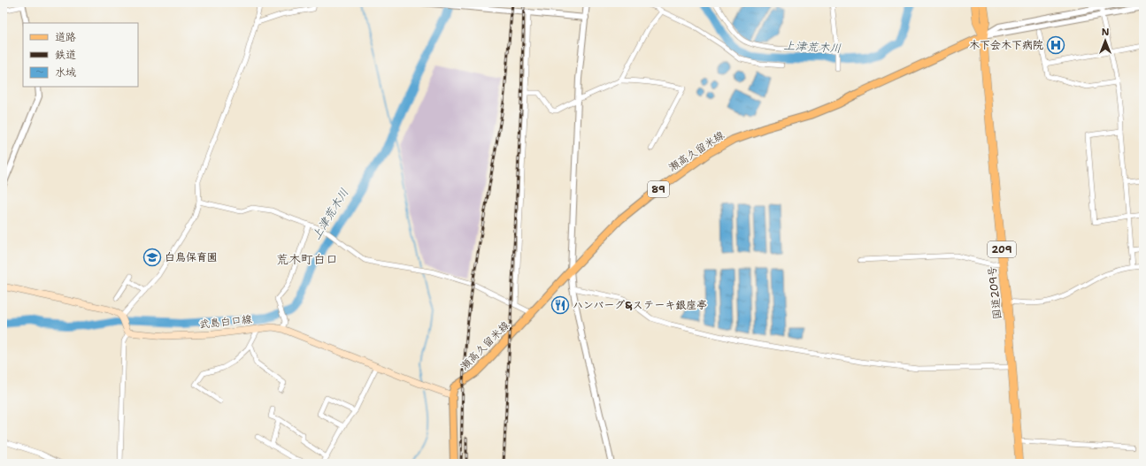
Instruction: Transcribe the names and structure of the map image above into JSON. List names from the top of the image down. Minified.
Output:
{"streets":{"highway":["209","国道209号"],"main road":["瀬高久留米線","89","武島白口線"]},"crossings":[["瀬高久留米線","209"],["瀬高久留米線","国道209号"],["瀬高久留米線","武島白口線"],["209","国道209号"]],"districts":["荒木町白口"],"water":["上津荒木川"],"places":{"hospital":["木下会木下病院"],"school or university":["白鳥保育園"],"restaurant":["ハンバーグ&ステーキ銀座亭"]},"legend":["道路","鉄道","水域"],"north":"top"}
